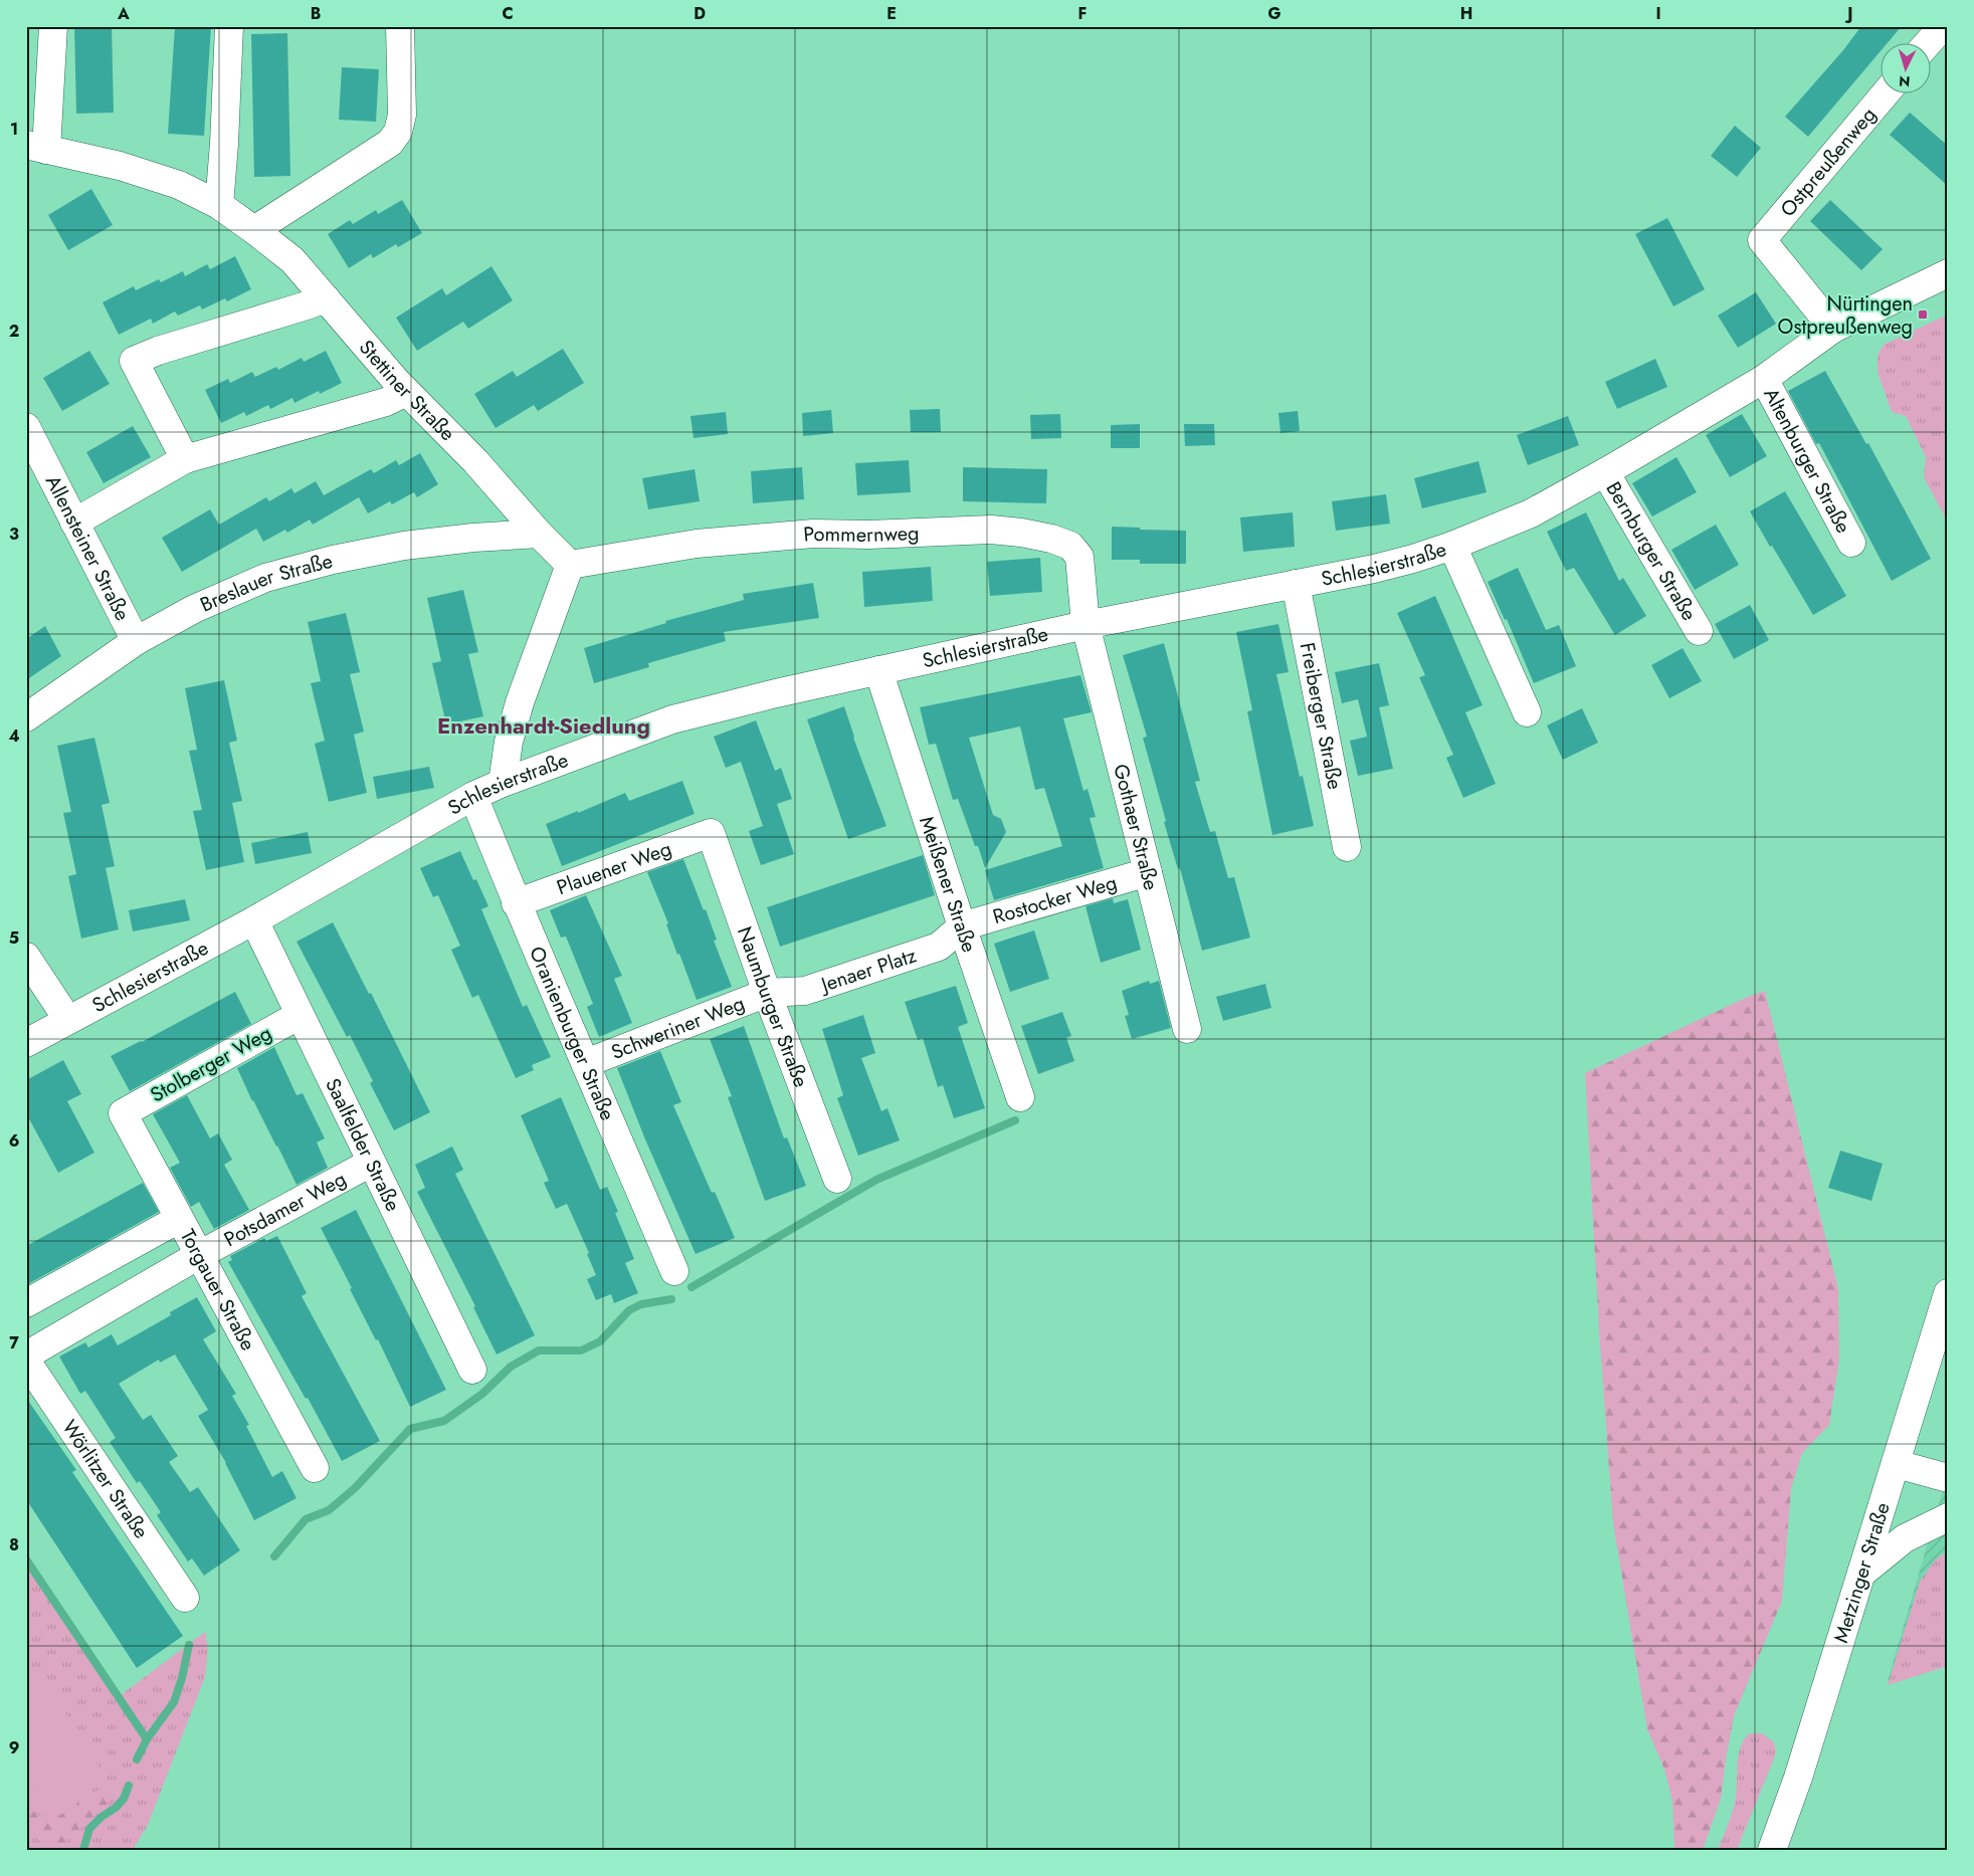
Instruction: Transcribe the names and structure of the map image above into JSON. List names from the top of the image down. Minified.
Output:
{"streets":{"street":["Ostpreußenweg","Stettiner Straße","Altenburger Straße","Pommernweg","Allensteiner Straße","Bernburger Straße","Schlesierstraße","Breslauer Straße","Freiberger Straße","Gothaer Straße","Plauener Weg","Meißener Straße","Rostocker Weg","Jenaer Platz","Naumburger Straße","Schweriner Weg","Oranienburger Straße","Stolberger Weg","Saalfelder Straße","Potsdamer Weg","Torgauer Straße","Wörlitzer Straße","Metzinger Straße"]},"crossings":[["Ostpreußenweg","Schlesierstraße"],["Stettiner Straße","Pommernweg"],["Stettiner Straße","Breslauer Straße"],["Altenburger Straße","Schlesierstraße"],["Pommernweg","Schlesierstraße"],["Pommernweg","Gothaer Straße"],["Allensteiner Straße","Breslauer Straße"],["Bernburger Straße","Schlesierstraße"],["Schlesierstraße","Freiberger Straße"],["Schlesierstraße","Gothaer Straße"],["Schlesierstraße","Meißener Straße"],["Schlesierstraße","Oranienburger Straße"],["Schlesierstraße","Saalfelder Straße"],["Gothaer Straße","Rostocker Weg"],["Plauener Weg","Naumburger Straße"],["Plauener Weg","Oranienburger Straße"],["Meißener Straße","Rostocker Weg"],["Meißener Straße","Jenaer Platz"],["Rostocker Weg","Jenaer Platz"],["Jenaer Platz","Naumburger Straße"],["Jenaer Platz","Schweriner Weg"],["Naumburger Straße","Schweriner Weg"],["Schweriner Weg","Oranienburger Straße"],["Stolberger Weg","Saalfelder Straße"],["Stolberger Weg","Torgauer Straße"],["Saalfelder Straße","Potsdamer Weg"],["Potsdamer Weg","Torgauer Straße"]],"districts":["Enzenhardt-Siedlung"],"places":{"transit":["Nürtingen Ostpreußenweg"]},"north":"bottom","grid":{"columns":["A","B","C","D","E","F","G","H","I","J"],"rows":["1","2","3","4","5","6","7","8","9"]}}
